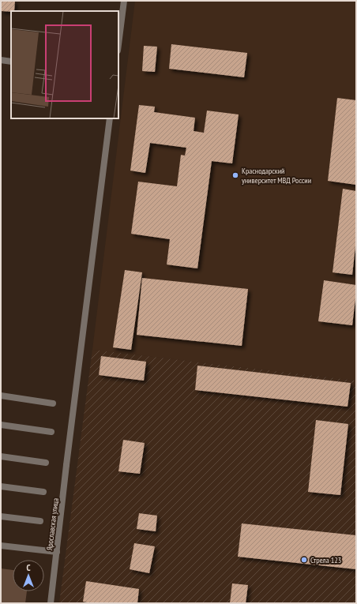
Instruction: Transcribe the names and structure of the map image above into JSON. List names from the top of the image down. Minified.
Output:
{"streets":{"street":["Ярославская улица"]},"places":["Краснодарский университет МВД России","Стрела 123"],"north":"top"}
